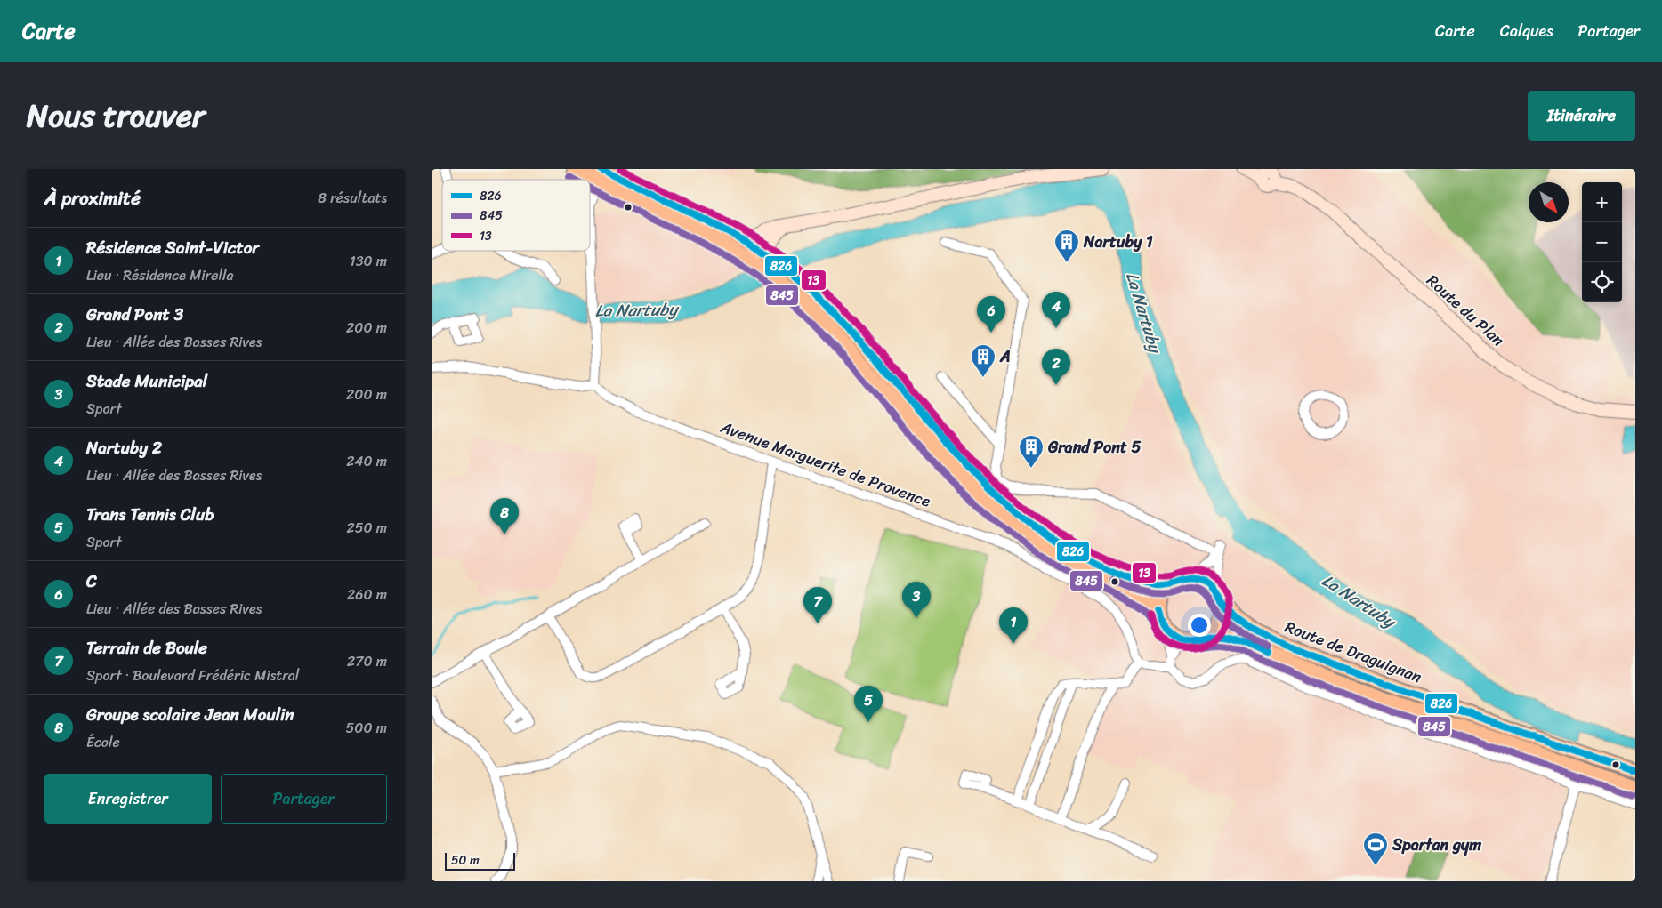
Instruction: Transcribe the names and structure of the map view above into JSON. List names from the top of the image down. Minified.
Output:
{"streets":{"main road":["Route de Draguignan"],"street":["Route du Plan","Avenue Marguerite de Provence"]},"water":["La Nartuby"],"places":{"building":["Nartuby 1","A","Grand Pont 5"],"sports":["Spartan gym"]},"lines":["transit line 826","transit line 13","transit line 845"],"legend":["826","845","13"],"scale_bar":"50 m","north":"bottom right","page":{"header":"Carte","nav":["Carte","Calques","Partager"],"title":"Nous trouver","buttons":["Itinéraire",["Enregistrer","Partager"]],"heading":["À proximité","8 résultats"],"map_buttons":["+","−"],"list":[{"mark":"1","name":"Résidence Saint-Victor","note":"Lieu · Résidence Mirella","value":"130 m"},{"mark":"2","name":"Grand Pont 3","note":"Lieu · Allée des Basses Rives","value":"200 m"},{"mark":"3","name":"Stade Municipal","note":"Sport","value":"200 m"},{"mark":"4","name":"Nartuby 2","note":"Lieu · Allée des Basses Rives","value":"240 m"},{"mark":"5","name":"Trans Tennis Club","note":"Sport","value":"250 m"},{"mark":"6","name":"C","note":"Lieu · Allée des Basses Rives","value":"260 m"},{"mark":"7","name":"Terrain de Boule","note":"Sport · Boulevard Frédéric Mistral","value":"270 m"},{"mark":"8","name":"Groupe scolaire Jean Moulin","note":"École","value":"500 m"}],"pins":["4","6","2","8","3","7","1","5"],"scale":"50 m"}}
